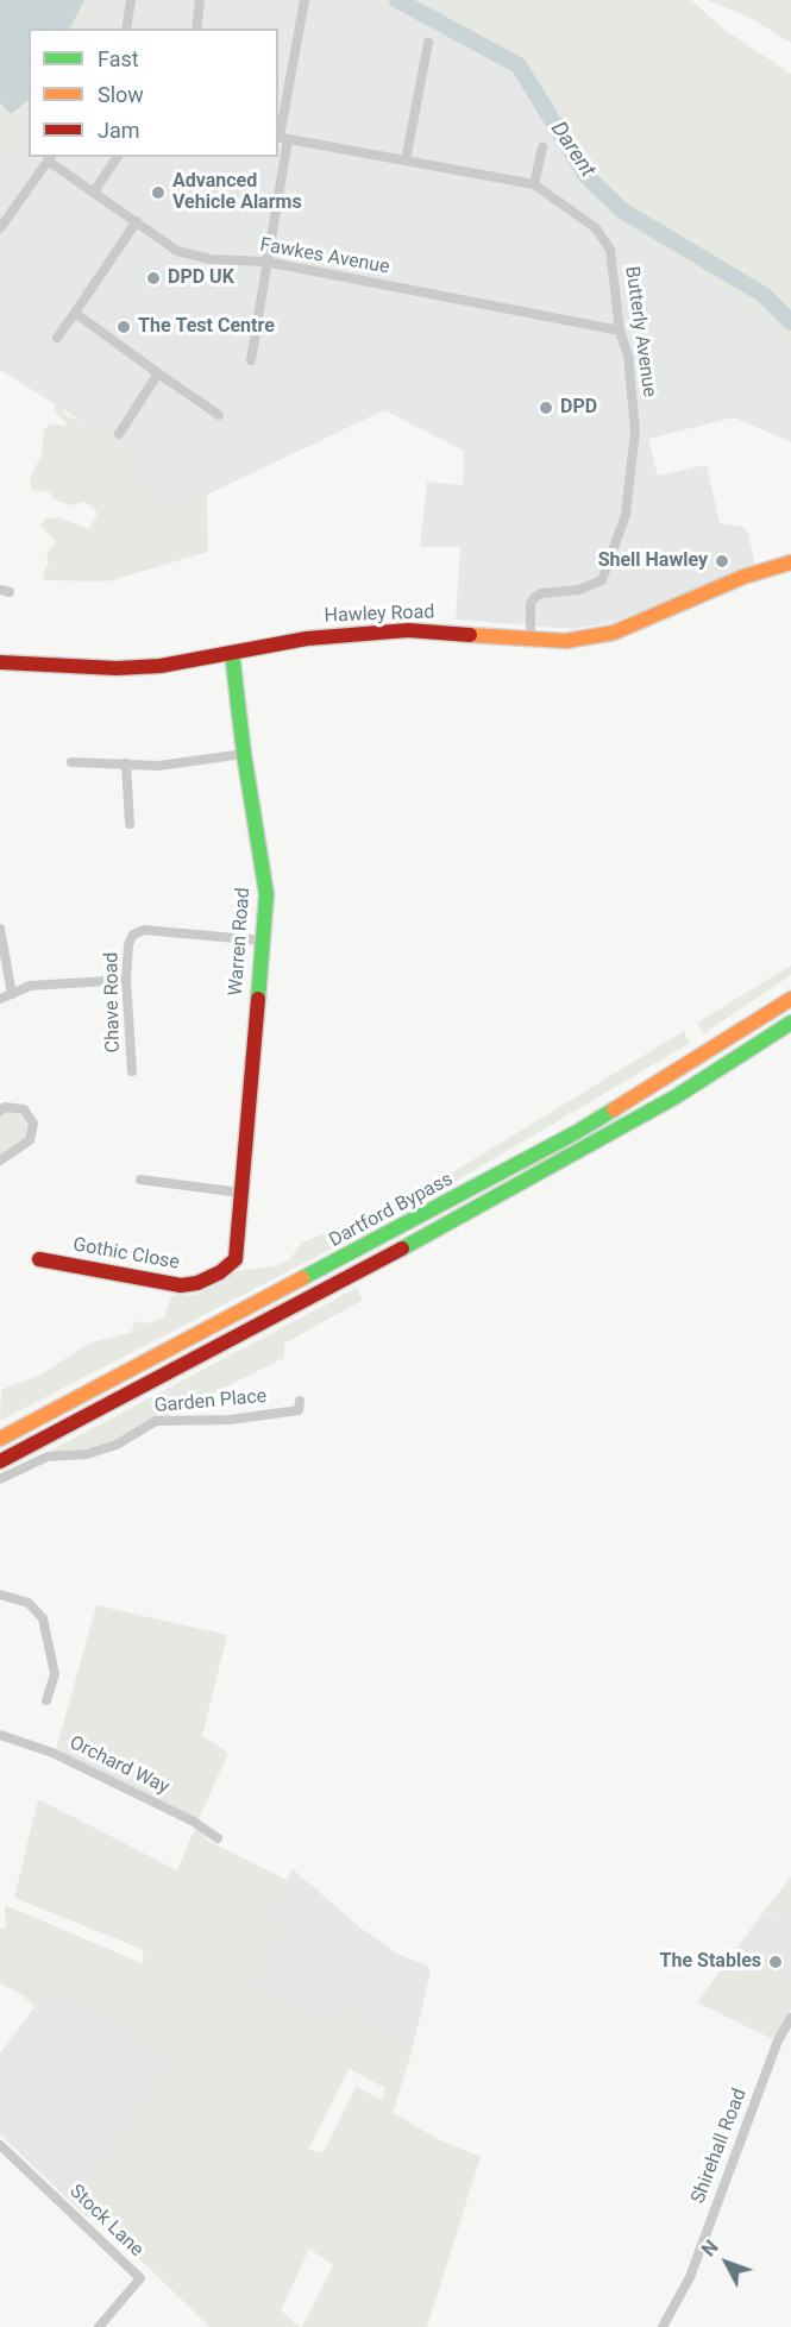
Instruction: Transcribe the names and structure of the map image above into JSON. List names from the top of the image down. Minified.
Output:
{"streets":{"main road":["Hawley Road","Warren Road","Dartford Bypass","Gothic Close"],"street":["Fawkes Avenue","Butterly Avenue","Chave Road","Garden Place","Orchard Way","Shirehall Road","Stock Lane"]},"crossings":[["Fawkes Avenue","Butterly Avenue"],["Butterly Avenue","Hawley Road"],["Hawley Road","Warren Road"],["Warren Road","Chave Road"],["Warren Road","Gothic Close"]],"water":["Darent"],"places":["Advanced Vehicle Alarms","DPD UK","The Test Centre","DPD","Shell Hawley","The Stables"],"legend":["Fast","Slow","Jam"],"north":"top left"}
